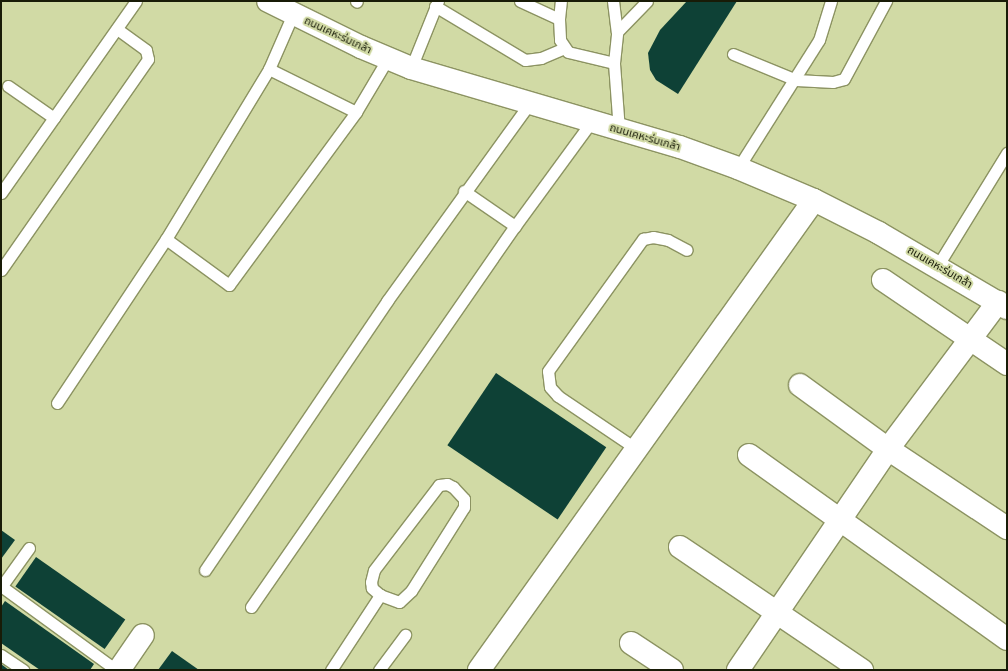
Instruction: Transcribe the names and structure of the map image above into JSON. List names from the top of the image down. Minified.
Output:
{"streets":{"street":["ถนนเคหะร่มเกล้า"]}}
